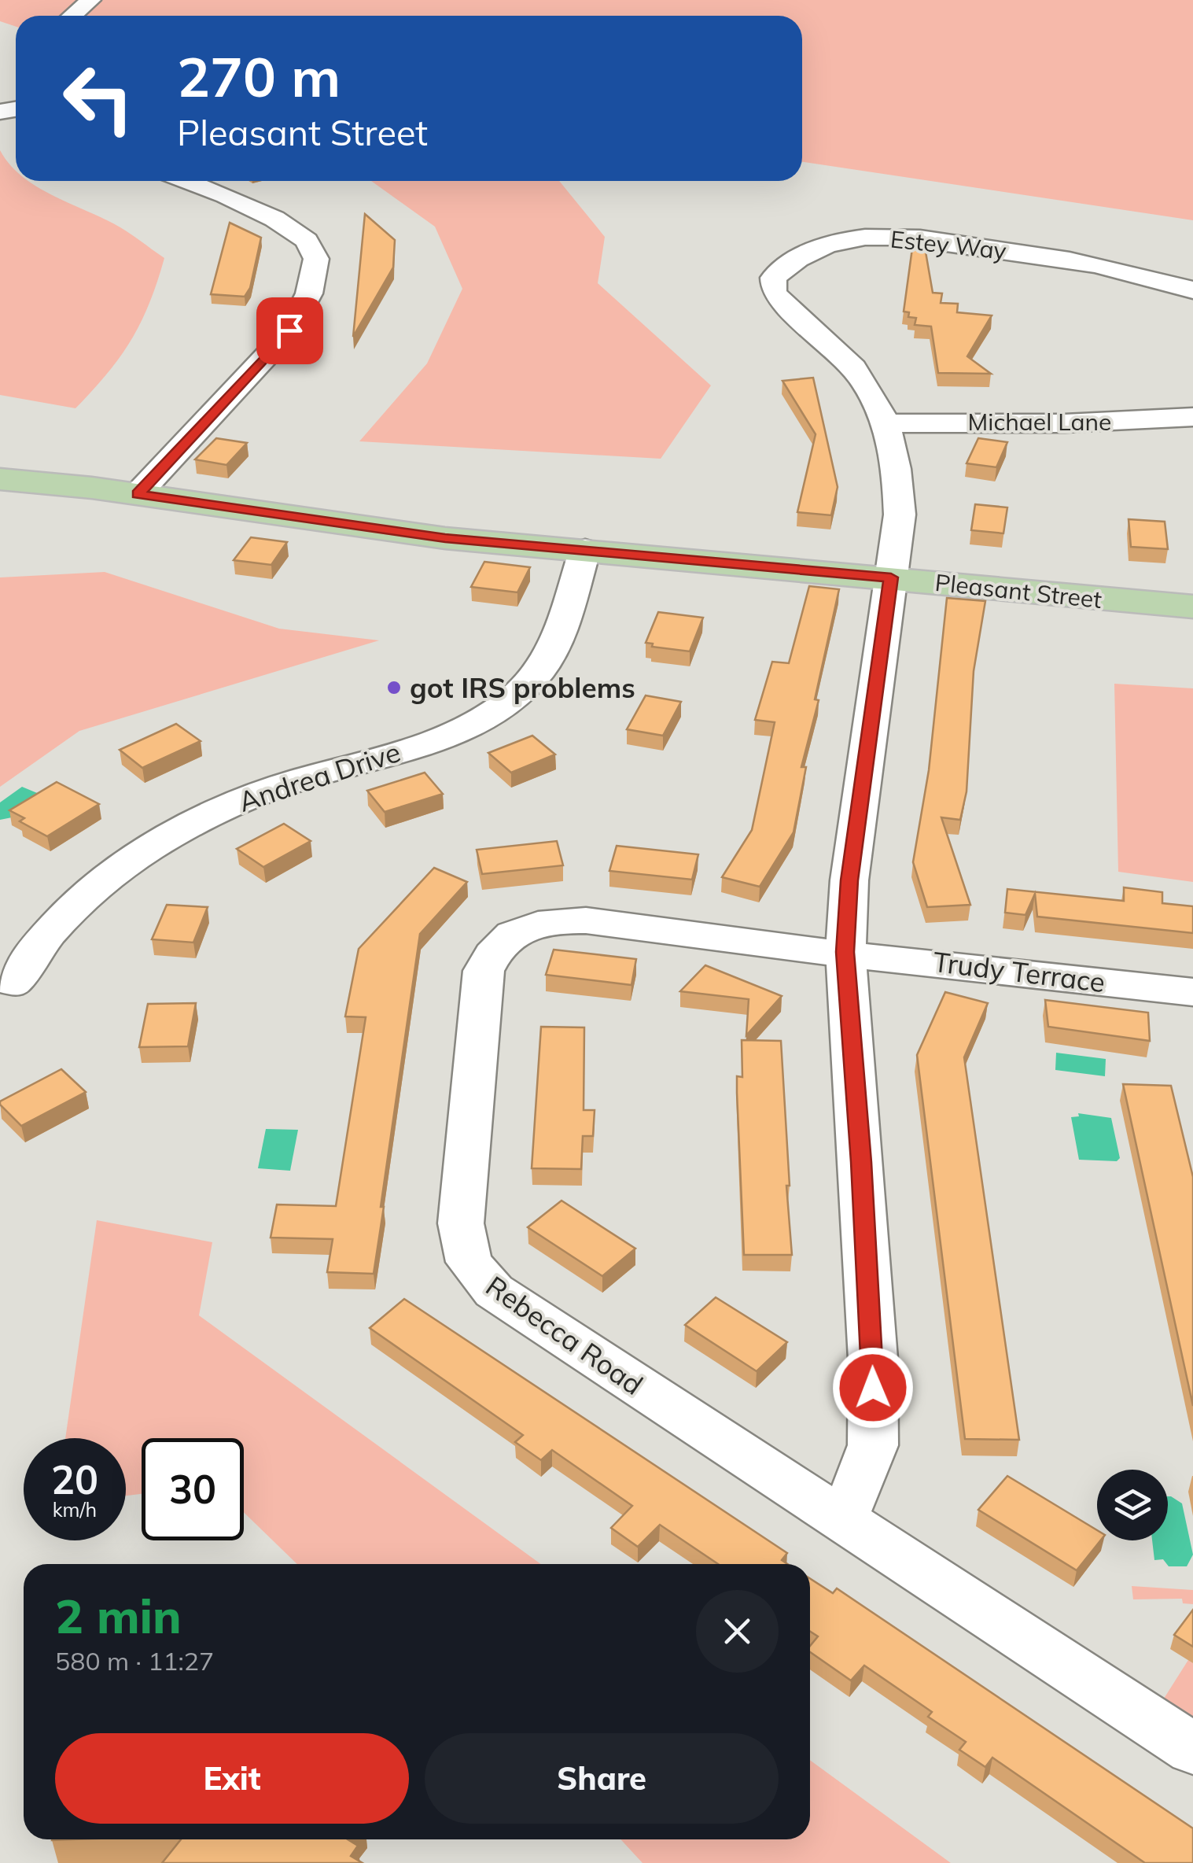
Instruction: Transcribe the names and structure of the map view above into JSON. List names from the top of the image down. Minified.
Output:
{"streets":{"main road":["Pleasant Street"],"street":["Estey Way","Michael Lane","Andrea Drive","Trudy Terrace","Rebecca Road"]},"crossings":[["Estey Way","Michael Lane"],["Estey Way","Pleasant Street"],["Estey Way","Trudy Terrace"],["Estey Way","Rebecca Road"],["Pleasant Street","Andrea Drive"],["Trudy Terrace","Rebecca Road"]],"places":["got IRS problems"],"page":{"turn":["270 m","Pleasant Street"],"speed":"20 km/h","limit":"30","heading":["2 min","580 m · 11:27"],"buttons":["Exit","Share"]}}
